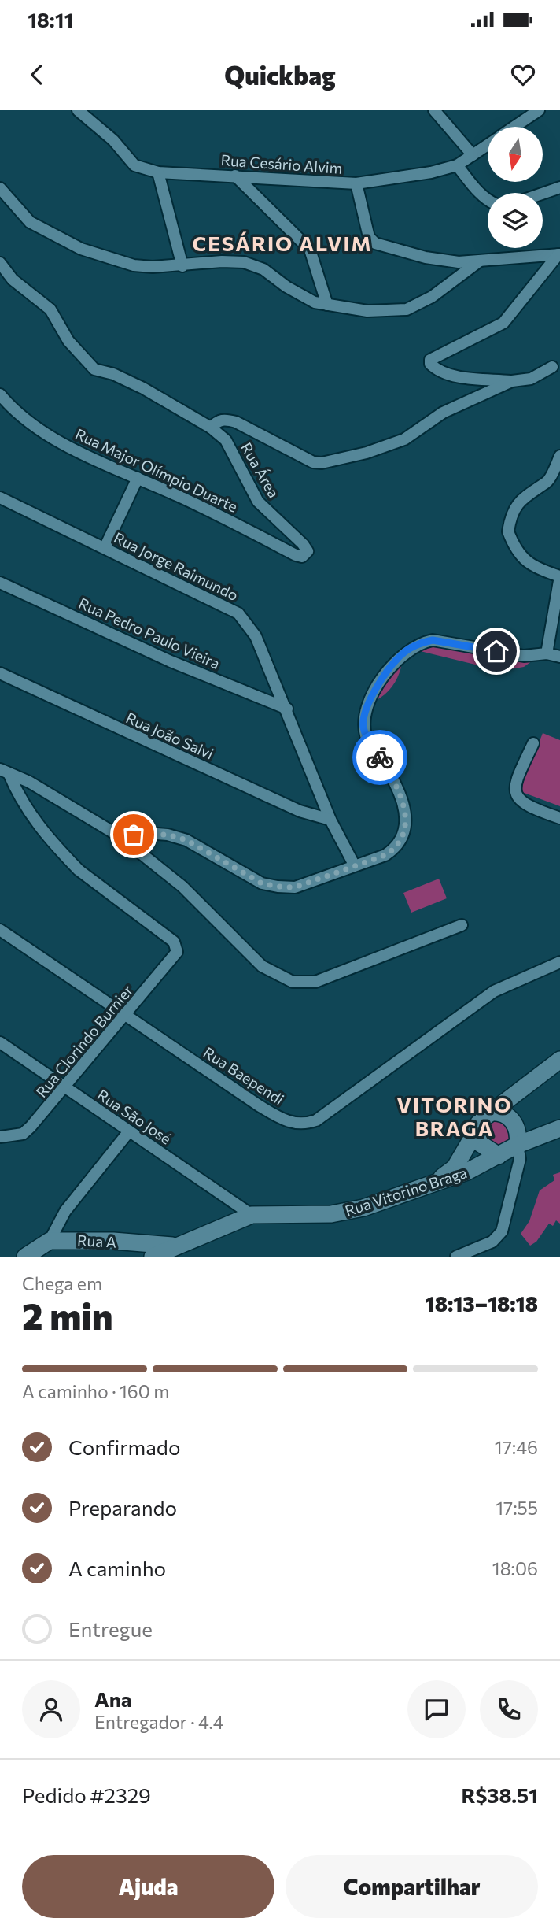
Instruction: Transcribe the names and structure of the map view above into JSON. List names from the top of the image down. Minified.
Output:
{"streets":{"main road":["Rua Vitorino Braga","Rua A"],"street":["Rua Cesário Alvim","Rua Major Olímpio Duarte","Rua Área","Rua Jorge Raimundo","Rua Pedro Paulo Vieira","Rua João Salvi","Rua Clorindo Burnier","Rua Baependi","Rua São José"]},"crossings":[["Rua Major Olímpio Duarte","Rua Área"],["Rua Jorge Raimundo","Rua Pedro Paulo Vieira"],["Rua Jorge Raimundo","Rua João Salvi"],["Rua Clorindo Burnier","Rua Baependi"],["Rua Clorindo Burnier","Rua São José"],["Rua São José","Rua Vitorino Braga"],["Rua Vitorino Braga","Rua A"]],"districts":["CESÁRIO ALVIM","VITORINO BRAGA"],"north":"bottom","page":{"status":"18:11","header":"Quickbag","heading":["2 min","Chega em","18:13–18:18"],"panel":["Ana","Entregador · 4.4","Pedido #2329","R$38.51"],"bar":"A caminho · 160 m","list":[["Confirmado","17:46"],["Preparando","17:55"],["A caminho","18:06"],"Entregue"],"buttons":["Ajuda","Compartilhar"]}}
